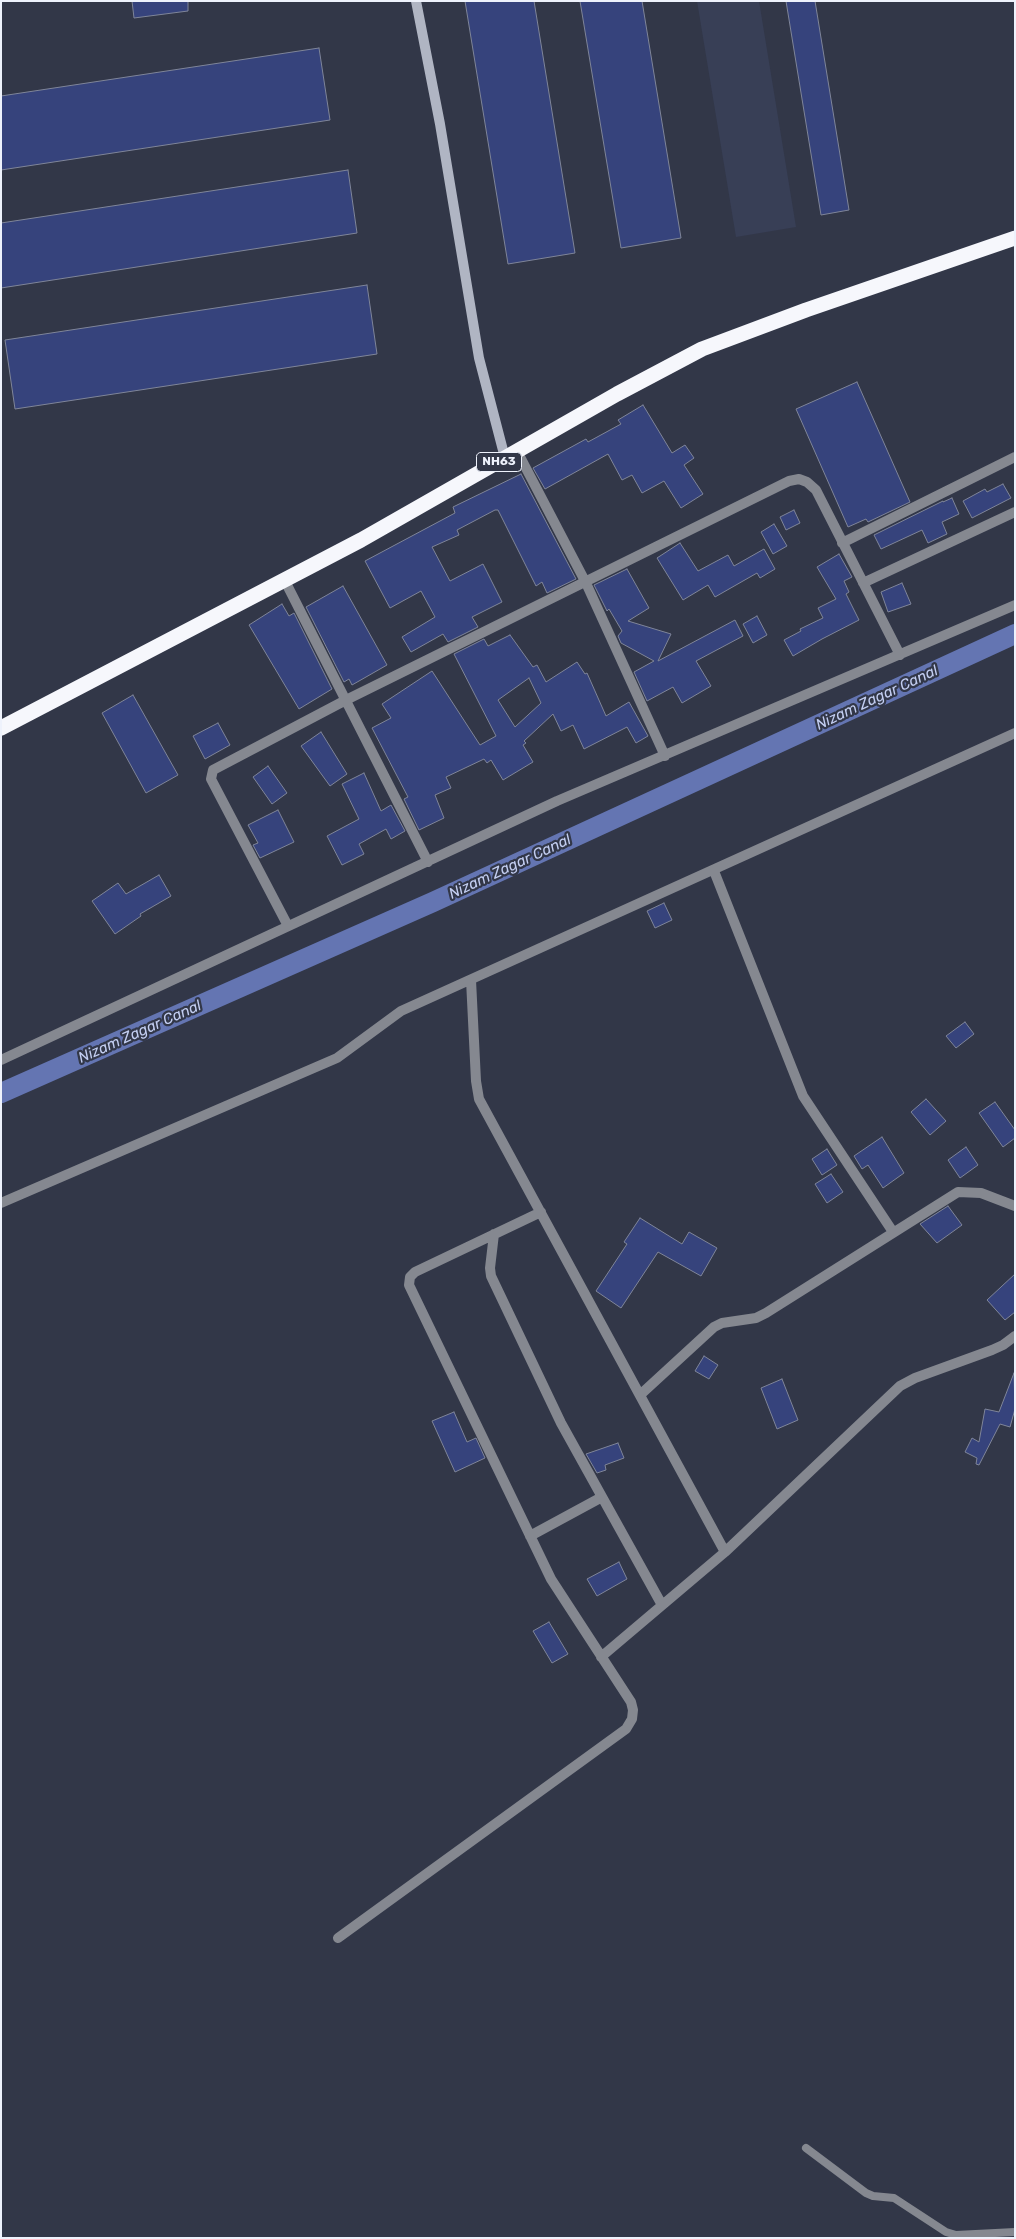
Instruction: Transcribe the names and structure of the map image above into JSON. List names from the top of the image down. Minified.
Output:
{"streets":{"highway":["NH63"]},"water":["Nizam Zagar Canal"]}
